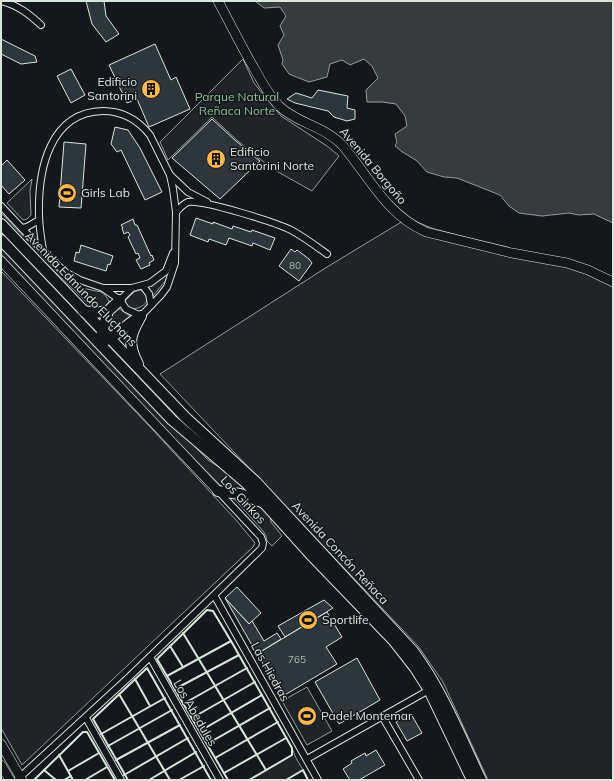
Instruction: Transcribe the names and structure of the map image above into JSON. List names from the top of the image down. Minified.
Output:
{"streets":{"main road":["Avenida Borgoño","Avenida Edmundo Eluchans","Los Ginkos","Avenida Concón Reñaca"],"street":["Las Hiedras","Los Abedules"]},"crossings":[["Avenida Edmundo Eluchans","Avenida Concón Reñaca"],["Los Ginkos","Las Hiedras"],["Los Ginkos","Los Abedules"]],"parks":["Parque Natural Reñaca Norte"],"places":{"building":["Edificio Santorini","Edificio Santorini Norte"],"sports":["Girls Lab","Sportlife","Padel Montemar"]},"house_numbers":["80","765"]}
